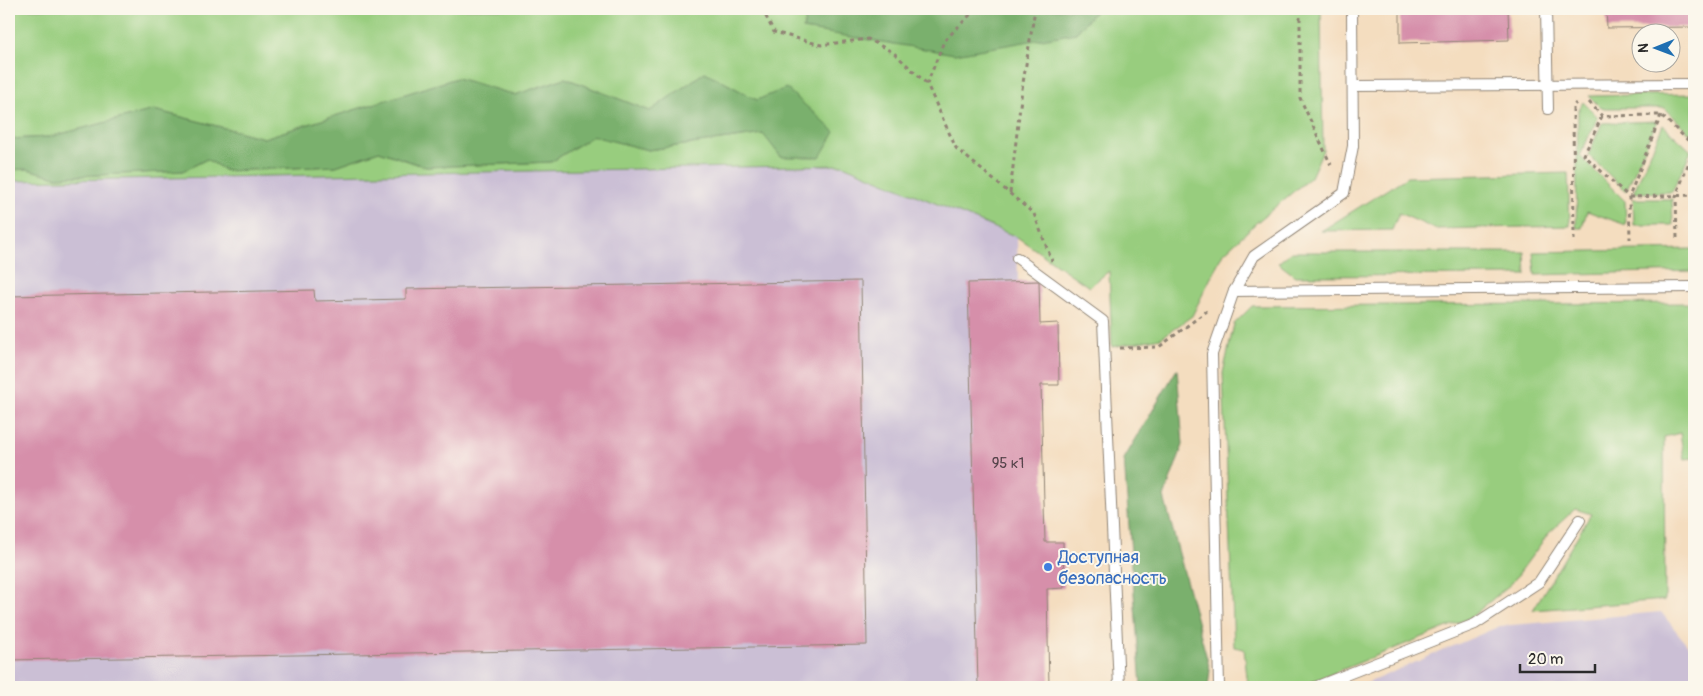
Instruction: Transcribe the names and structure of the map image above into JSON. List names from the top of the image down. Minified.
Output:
{"places":["Доступная безопасность"],"house_numbers":["95 к1"],"scale_bar":"20 m","north":"left"}
